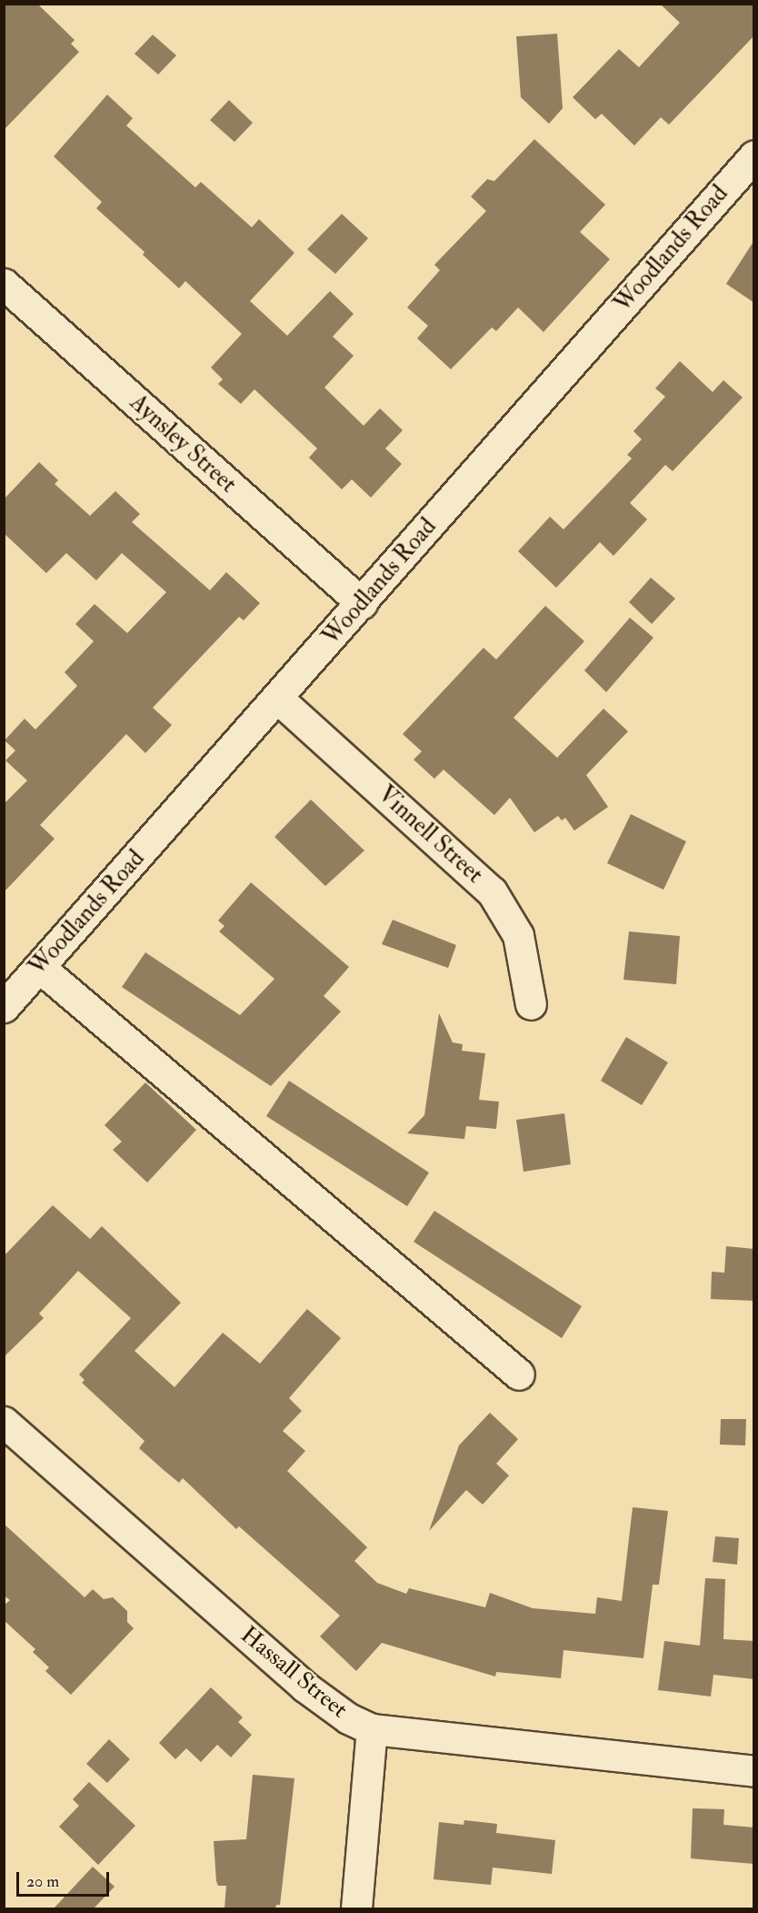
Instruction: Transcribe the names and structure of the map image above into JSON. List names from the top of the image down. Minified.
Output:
{"streets":{"street":["Woodlands Road","Aynsley Street","Vinnell Street","Hassall Street"]},"crossings":[["Woodlands Road","Aynsley Street"],["Woodlands Road","Vinnell Street"]],"scale_bar":"20 m"}
